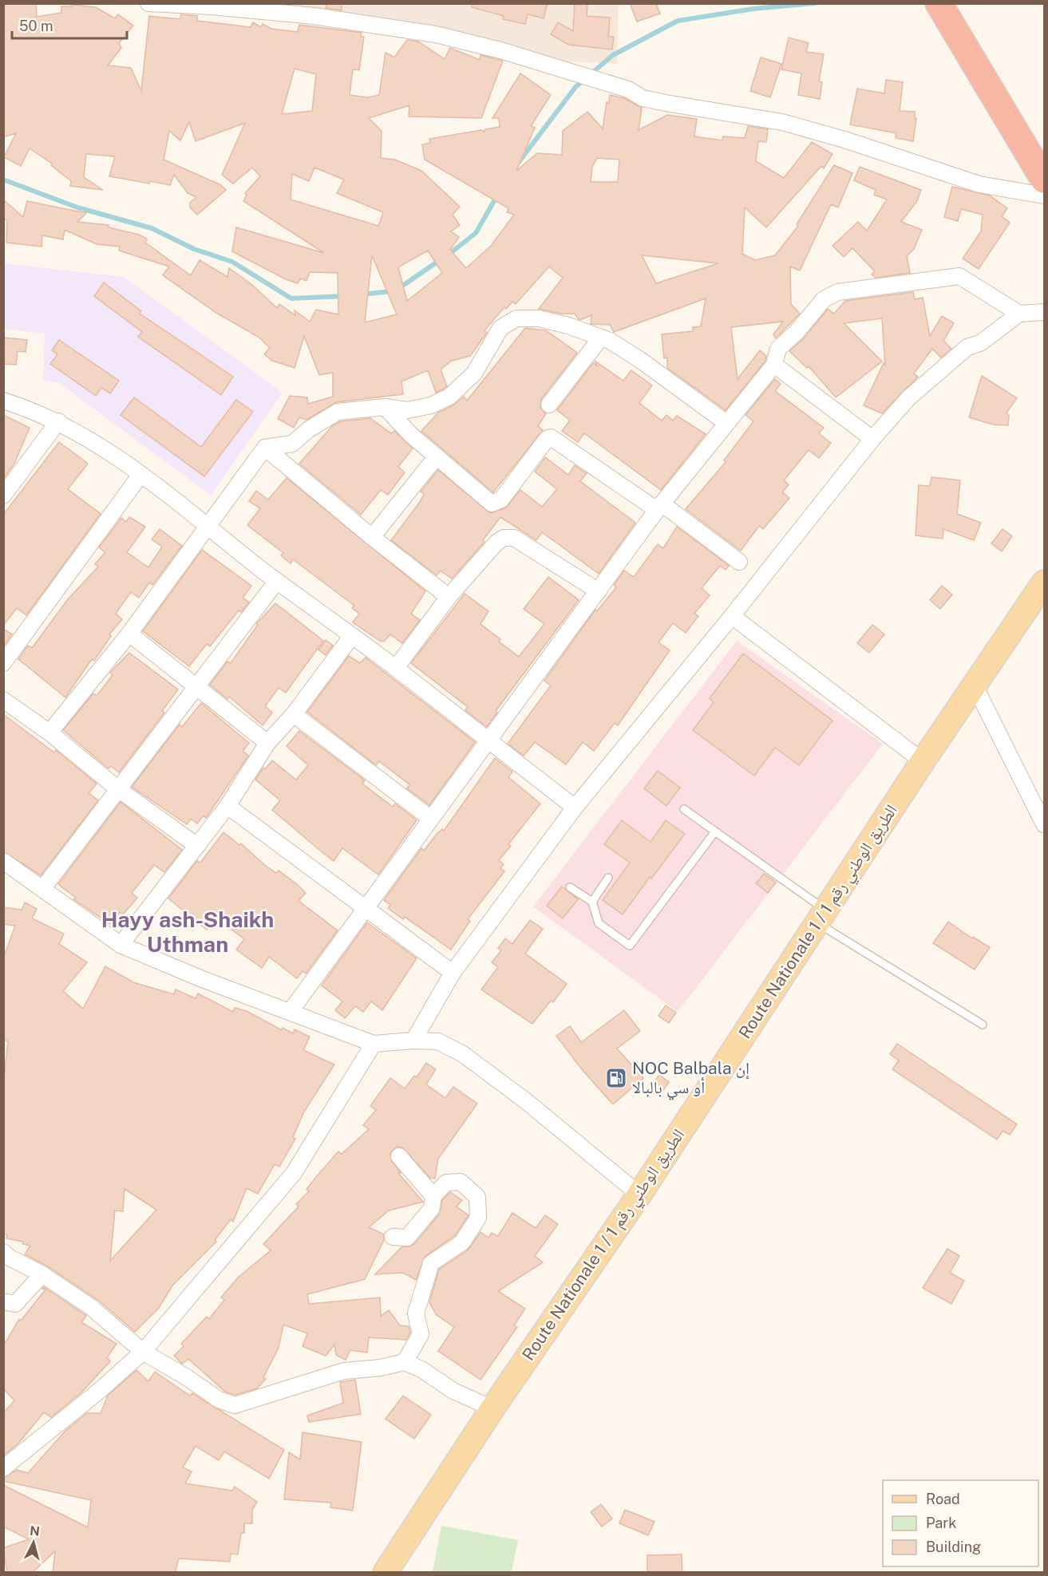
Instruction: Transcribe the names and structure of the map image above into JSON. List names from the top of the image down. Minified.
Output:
{"streets":{"main road":["Route Nationale 1 / الطريق الوطني رقم 1"]},"districts":["Hayy ash-Shaikh Uthman"],"places":{"fuel station":["NOC Balbala إن أو سي بالبالا"]},"legend":["Road","Park","Building"],"scale_bar":"50 m","north":"top"}
